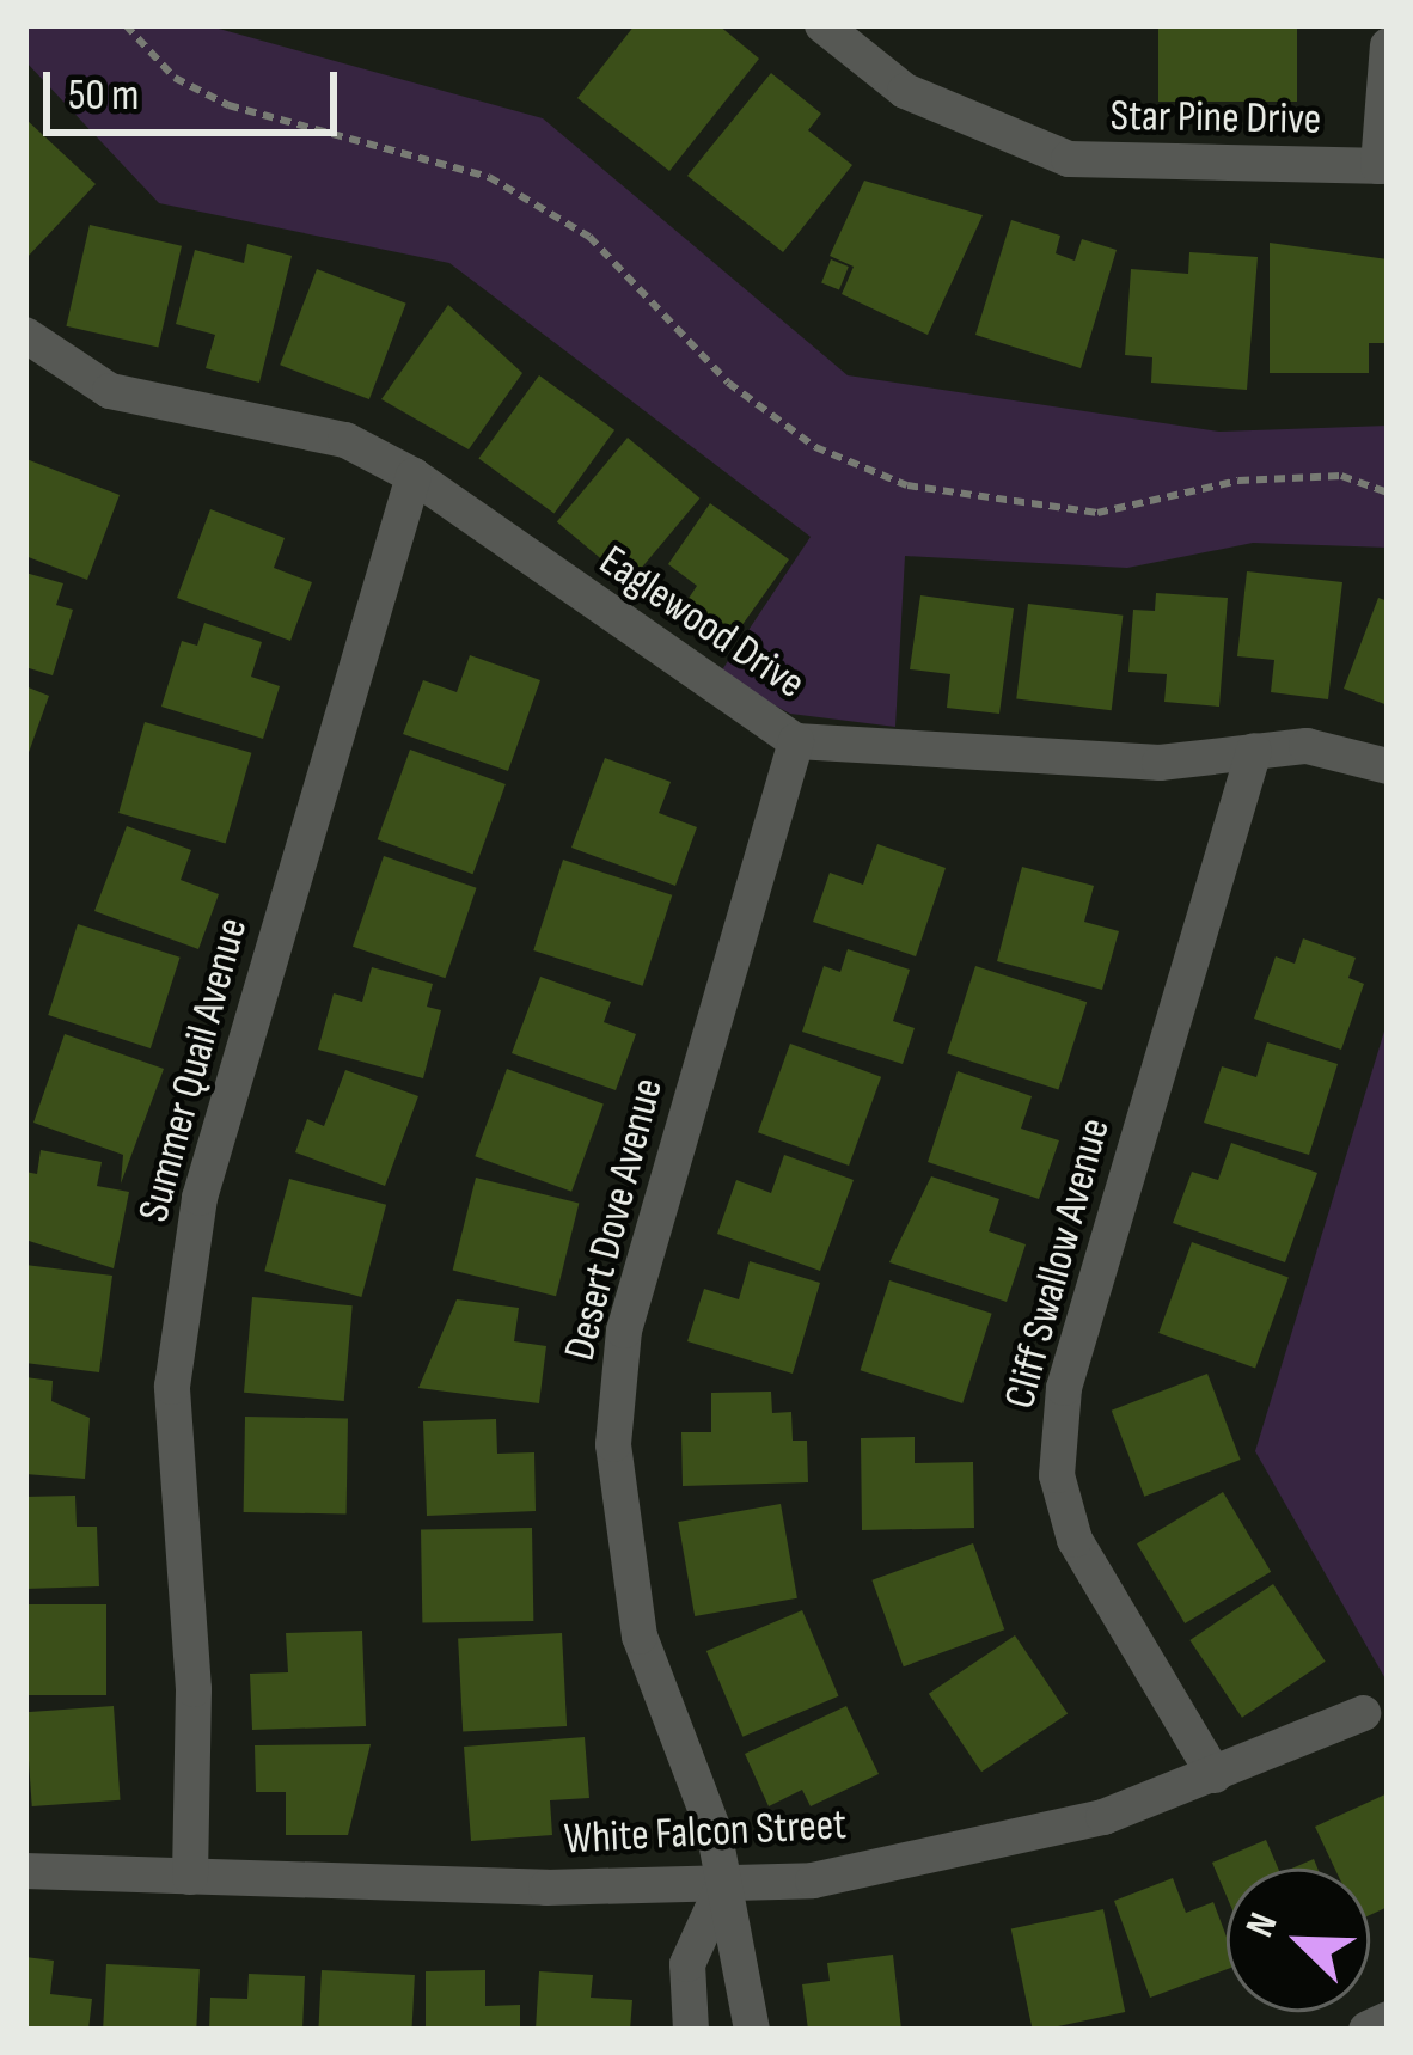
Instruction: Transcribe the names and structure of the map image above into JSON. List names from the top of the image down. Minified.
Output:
{"streets":{"street":["Star Pine Drive","Eaglewood Drive","Summer Quail Avenue","Desert Dove Avenue","Cliff Swallow Avenue","White Falcon Street"]},"crossings":[["Eaglewood Drive","Summer Quail Avenue"],["Eaglewood Drive","Desert Dove Avenue"],["Eaglewood Drive","Cliff Swallow Avenue"],["Summer Quail Avenue","White Falcon Street"],["Desert Dove Avenue","White Falcon Street"],["Cliff Swallow Avenue","White Falcon Street"]],"scale_bar":"50 m","north":"top left"}
